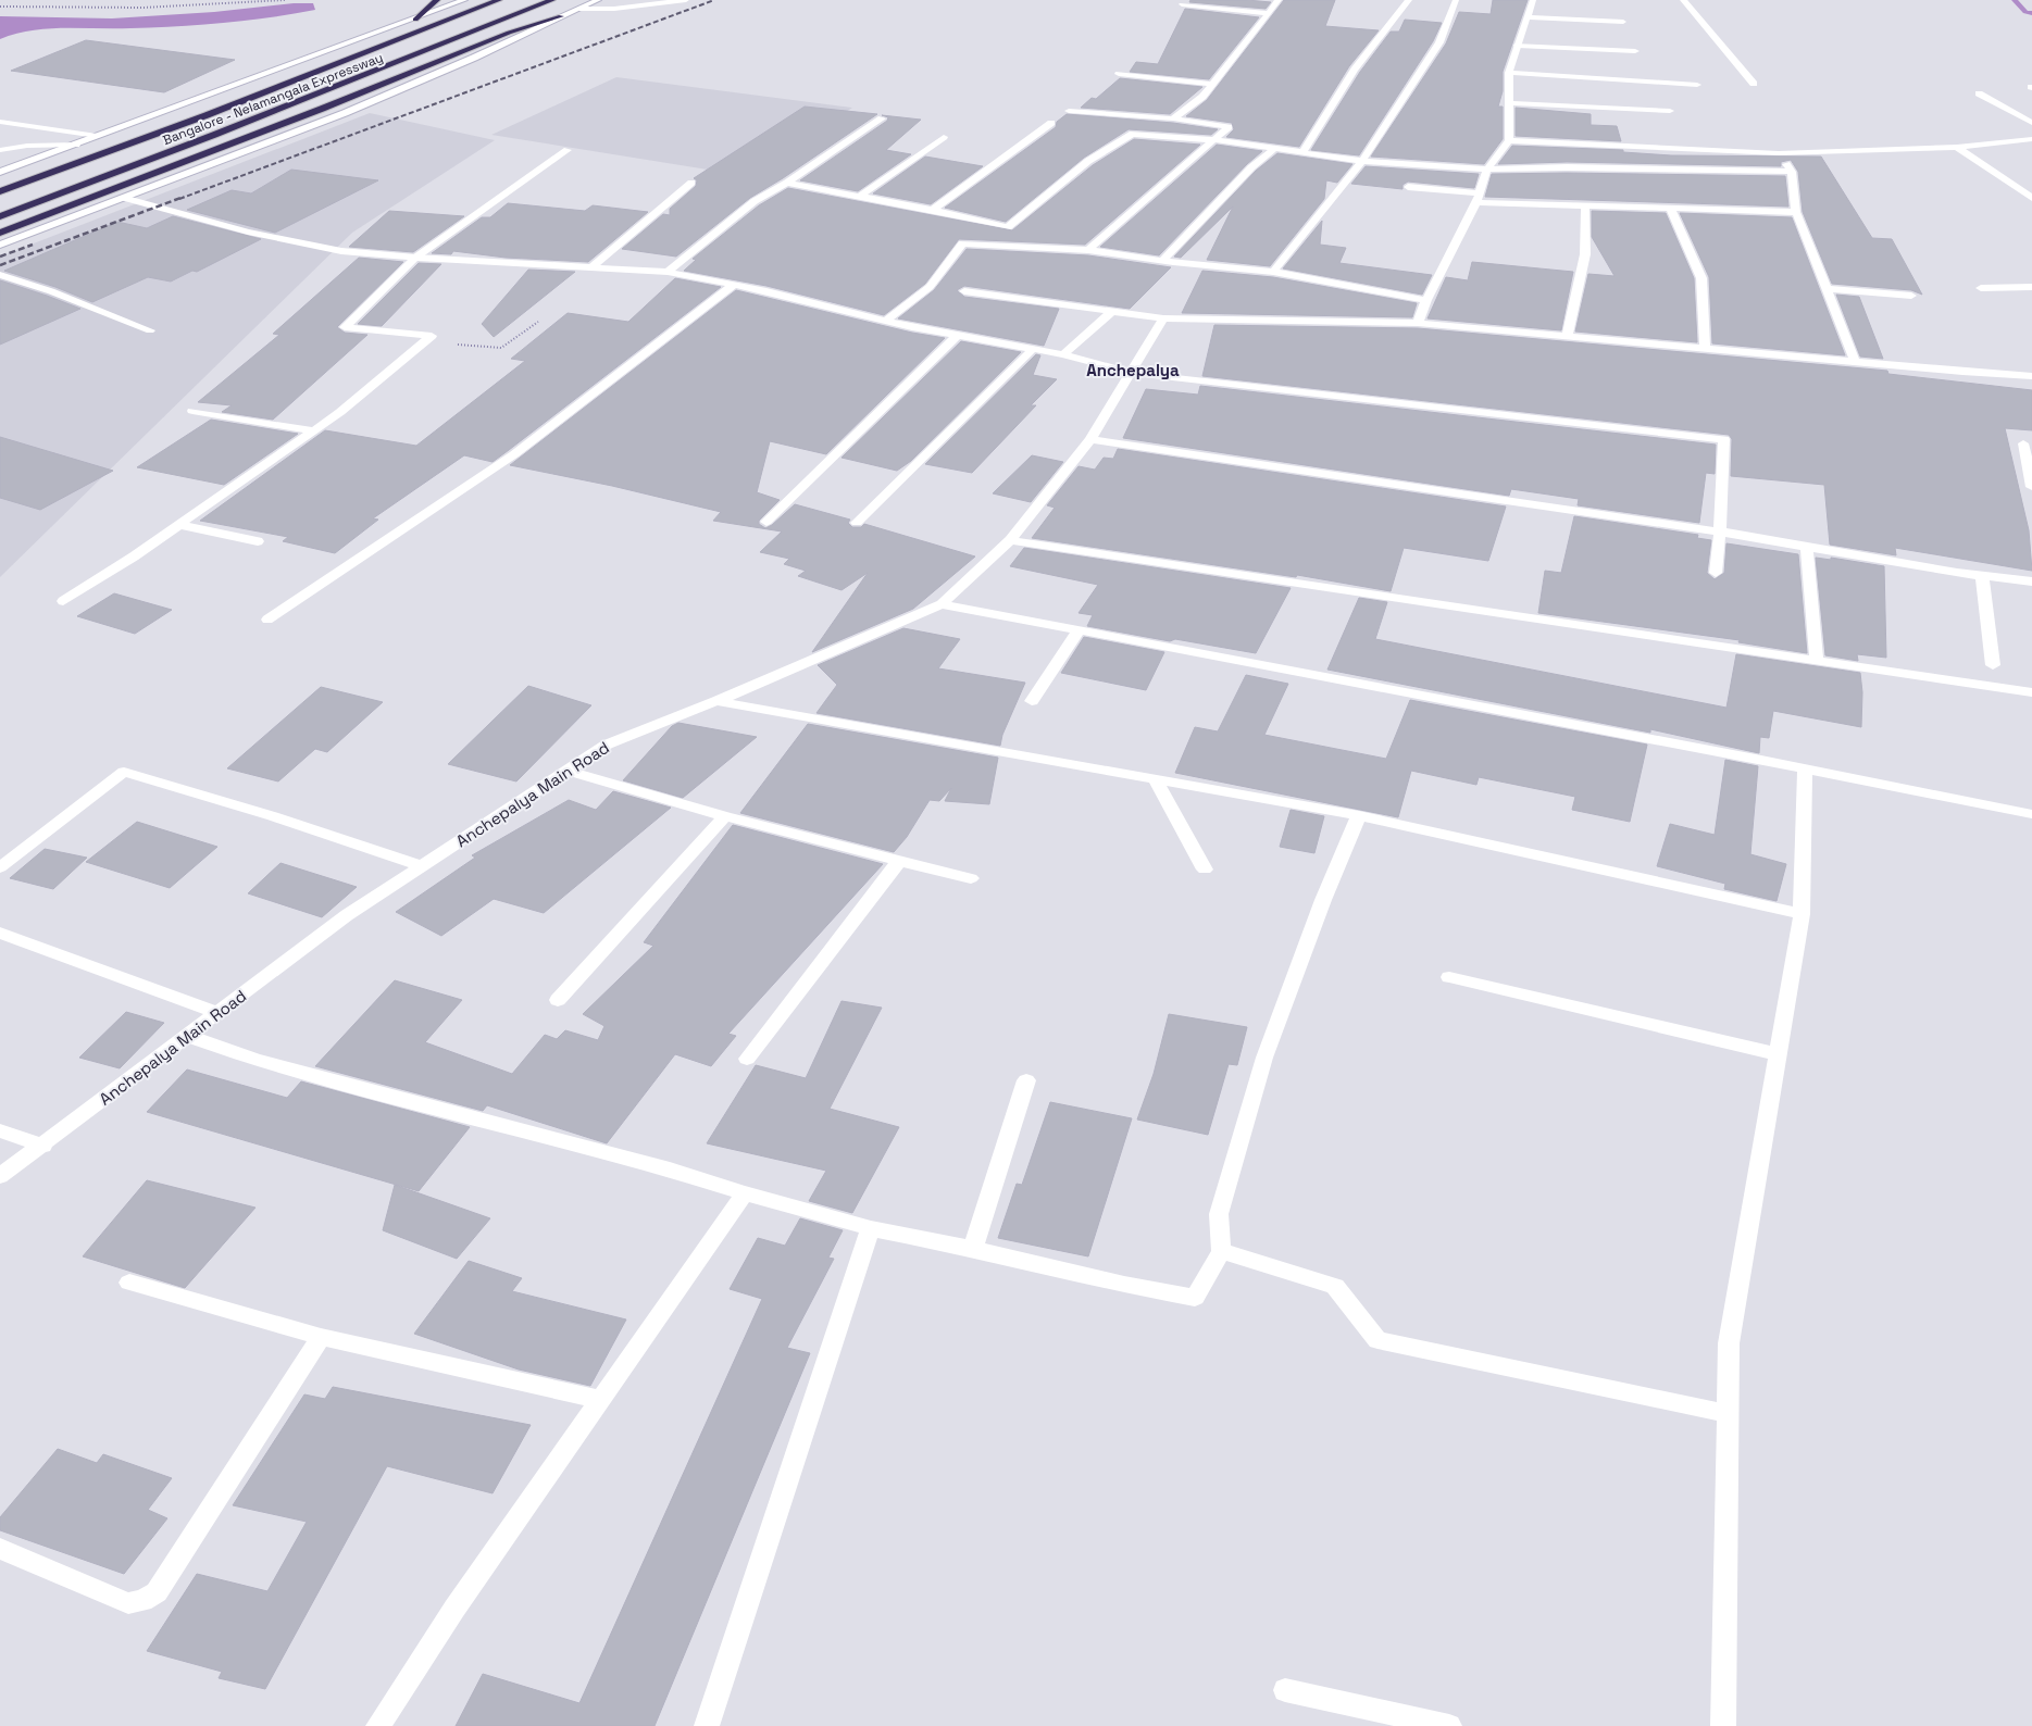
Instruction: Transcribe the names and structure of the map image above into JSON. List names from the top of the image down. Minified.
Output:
{"streets":{"highway":["Bangalore - Nelamangala Expressway"],"street":["Anchepalya Main Road"]},"districts":["Anchepalya"]}
